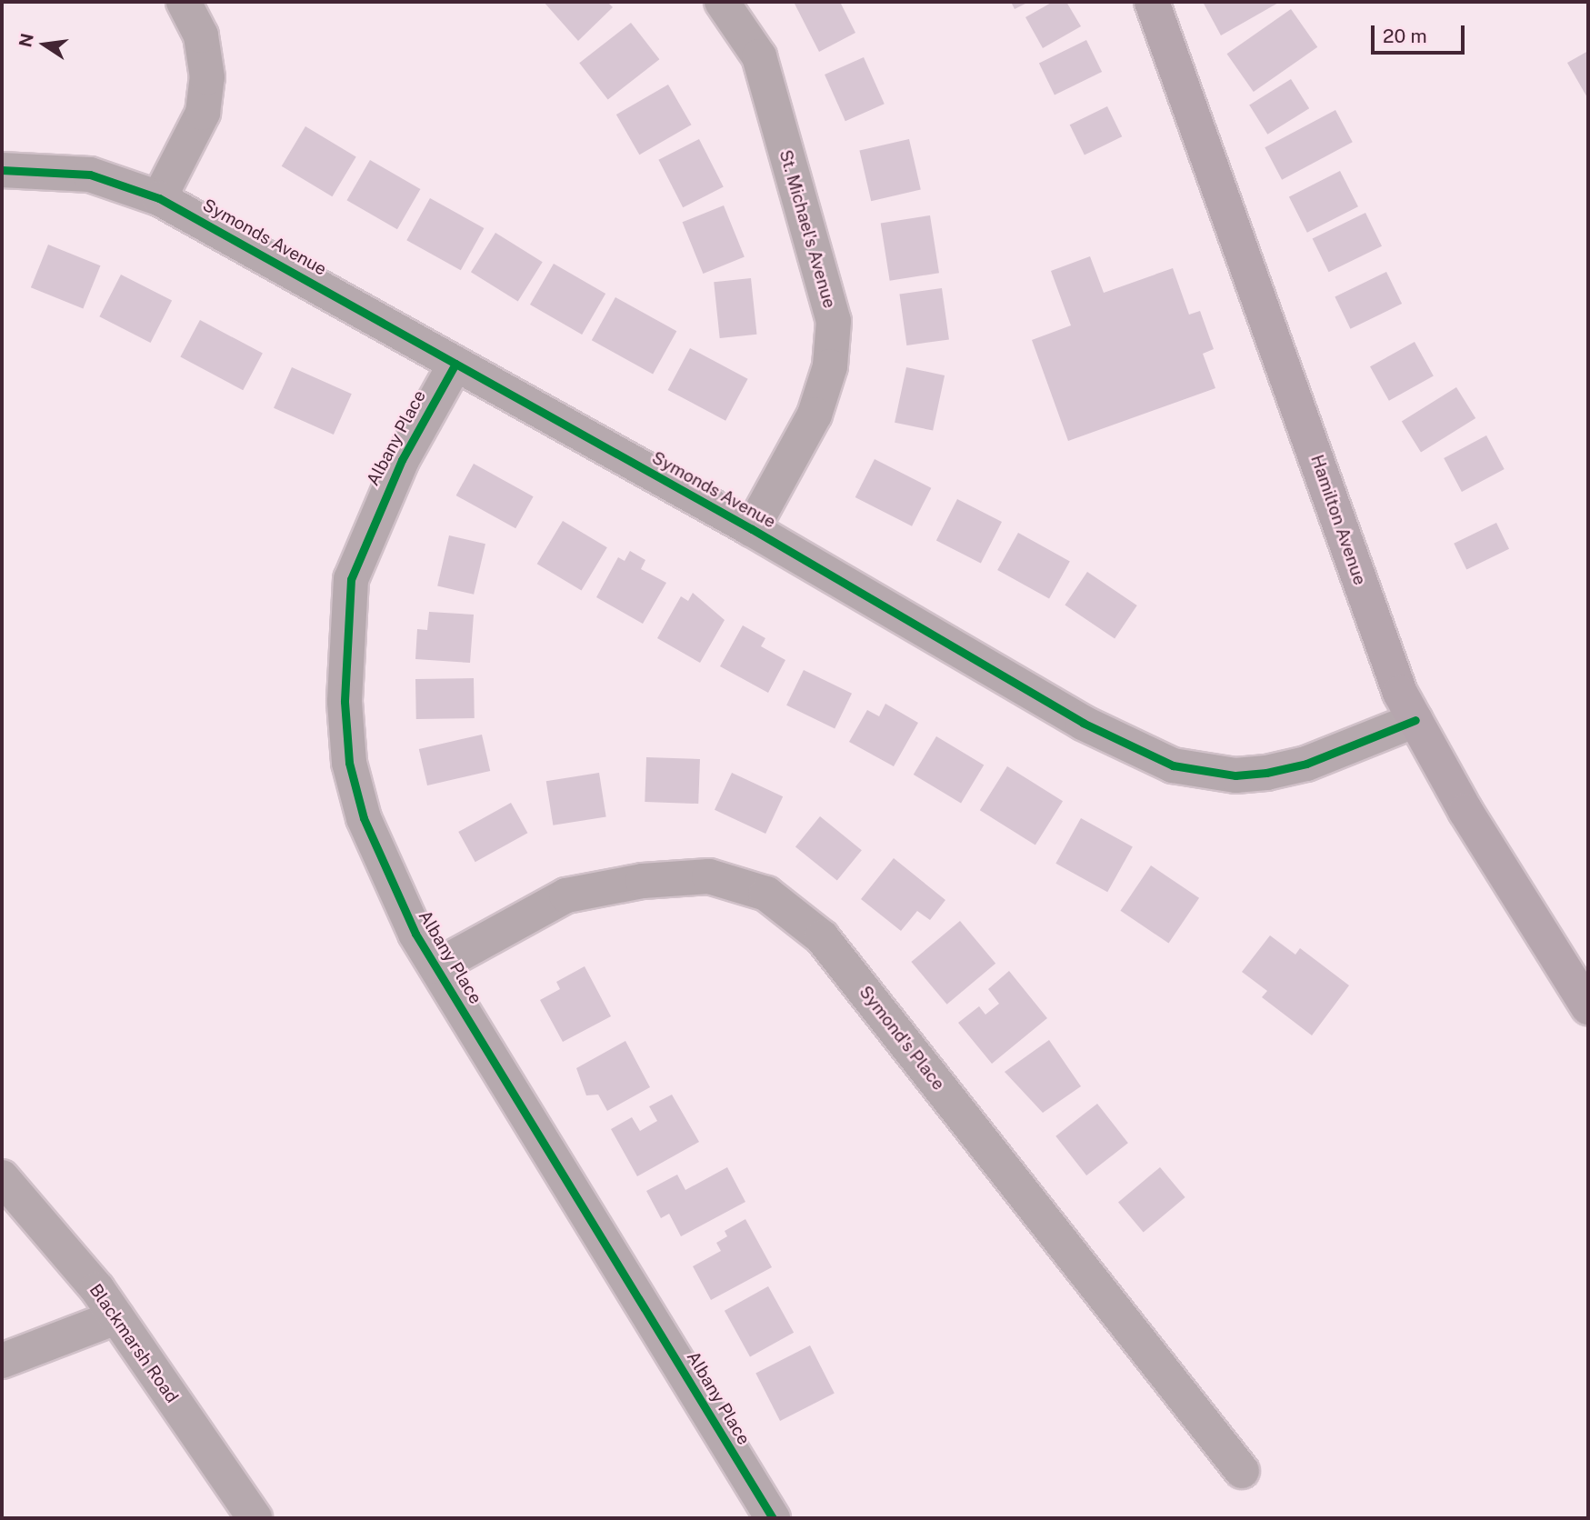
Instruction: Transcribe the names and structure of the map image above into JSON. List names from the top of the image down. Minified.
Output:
{"streets":{"main road":["Hamilton Avenue"],"street":["St. Michael's Avenue","Symonds Avenue","Albany Place","Symond's Place","Blackmarsh Road"]},"crossings":[["St. Michael's Avenue","Symonds Avenue"],["Symonds Avenue","Albany Place"],["Symonds Avenue","Hamilton Avenue"],["Albany Place","Symond's Place"]],"scale_bar":"20 m","north":"left"}
